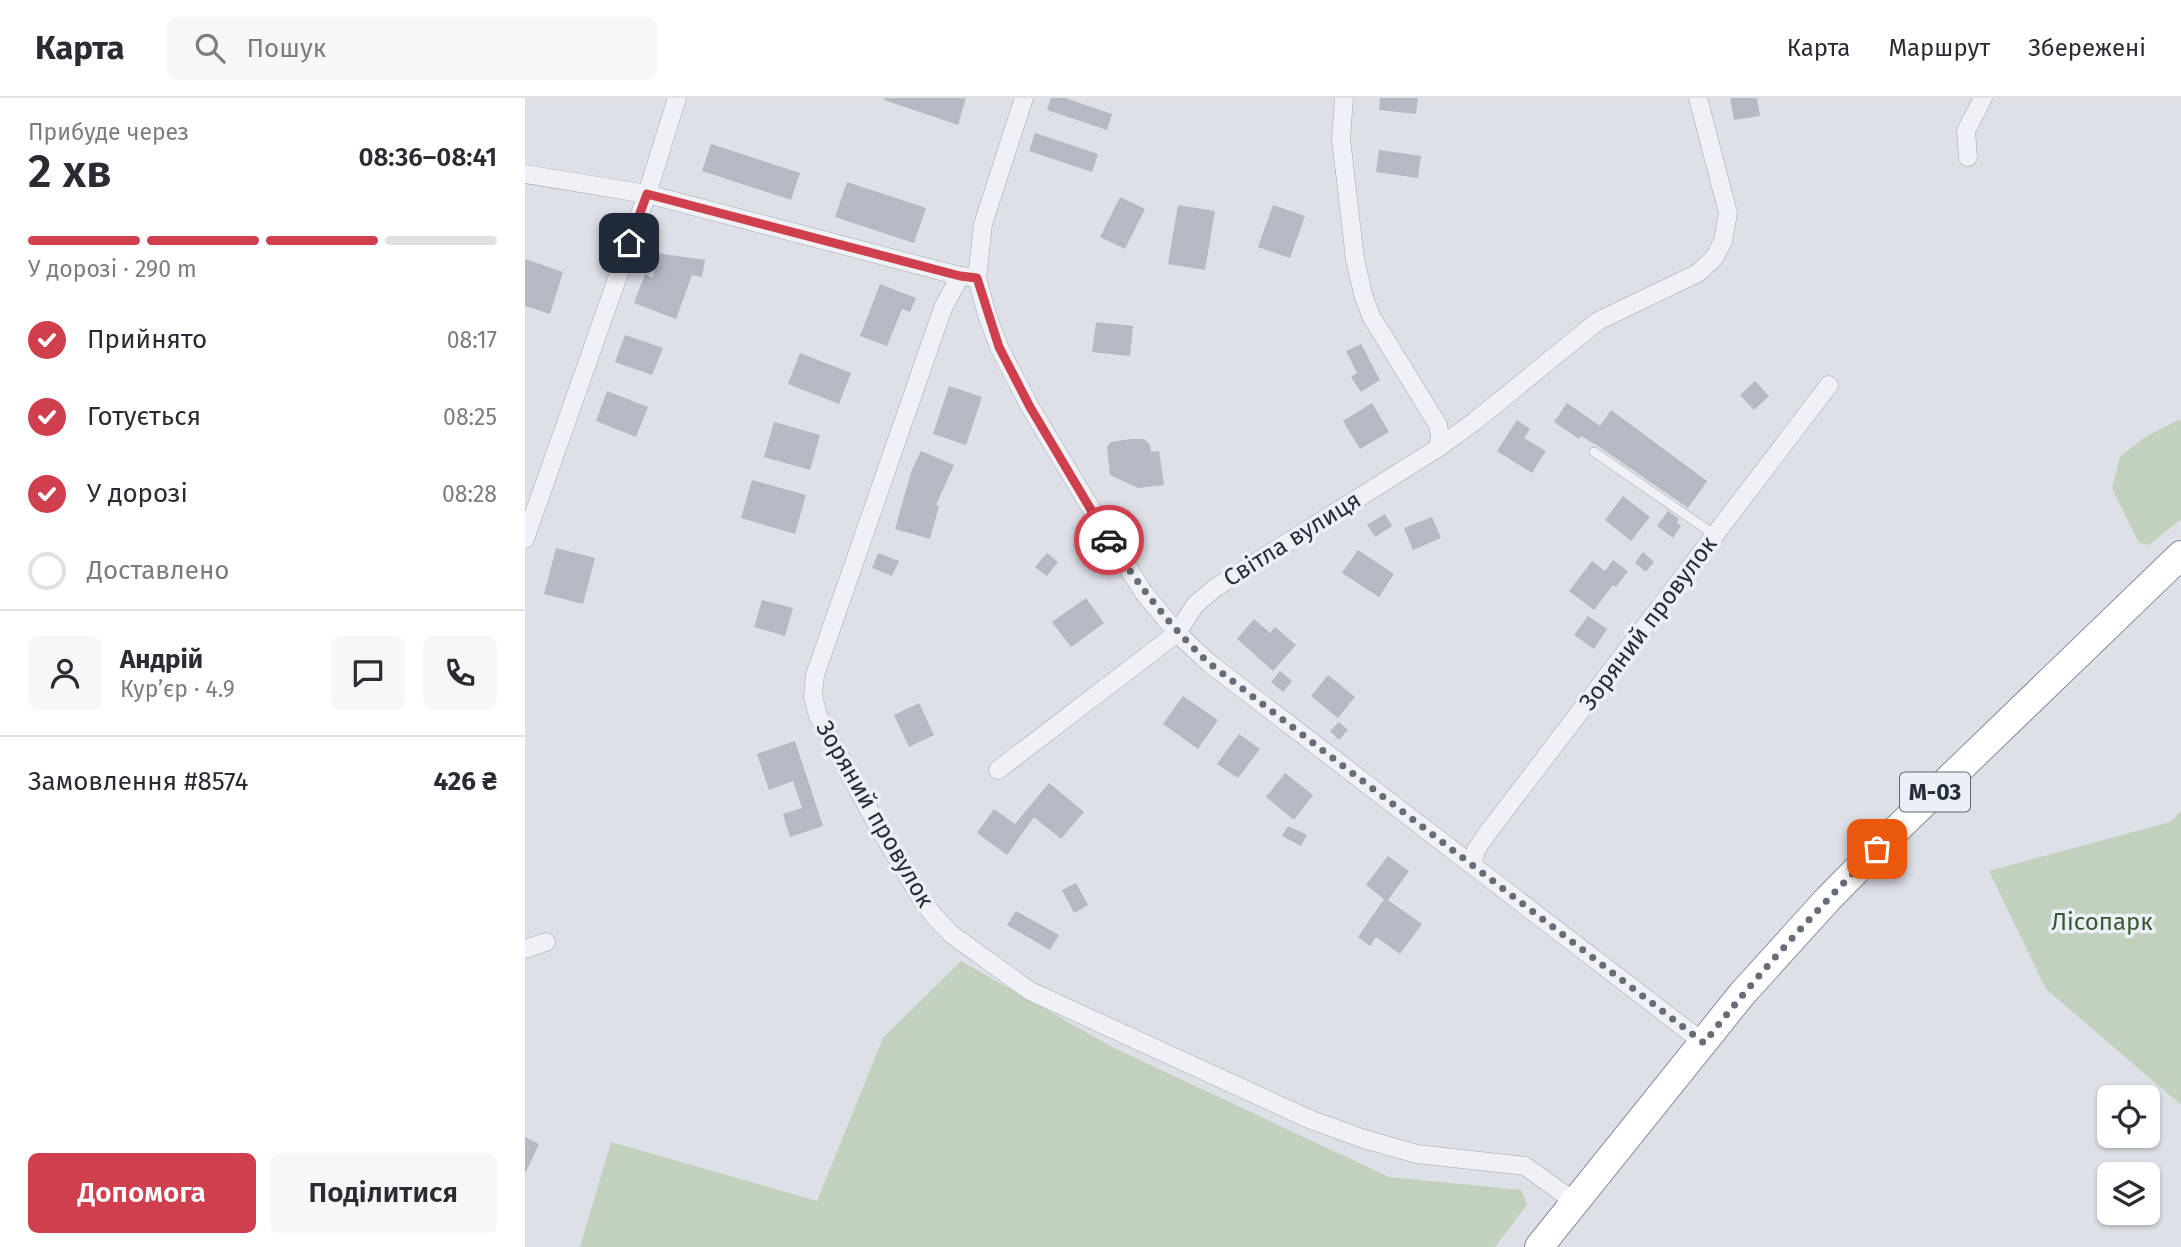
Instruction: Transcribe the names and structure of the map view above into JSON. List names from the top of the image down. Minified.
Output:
{"streets":{"highway":["М-03"],"street":["Світла вулиця","Зоряний провулок"]},"crossings":[["Зоряний провулок","М-03"]],"parks":["Лісопарк"],"page":{"header":"Карта","search":"Пошук","nav":["Карта","Маршрут","Збережені"],"heading":["2 хв","Прибуде через","08:36–08:41"],"panel":["Андрій","Кур’єр · 4.9","Замовлення #8574","426 ₴"],"bar":"У дорозі · 290 m","list":[["Прийнято","08:17"],["Готується","08:25"],["У дорозі","08:28"],"Доставлено"],"buttons":["Допомога","Поділитися"]}}
